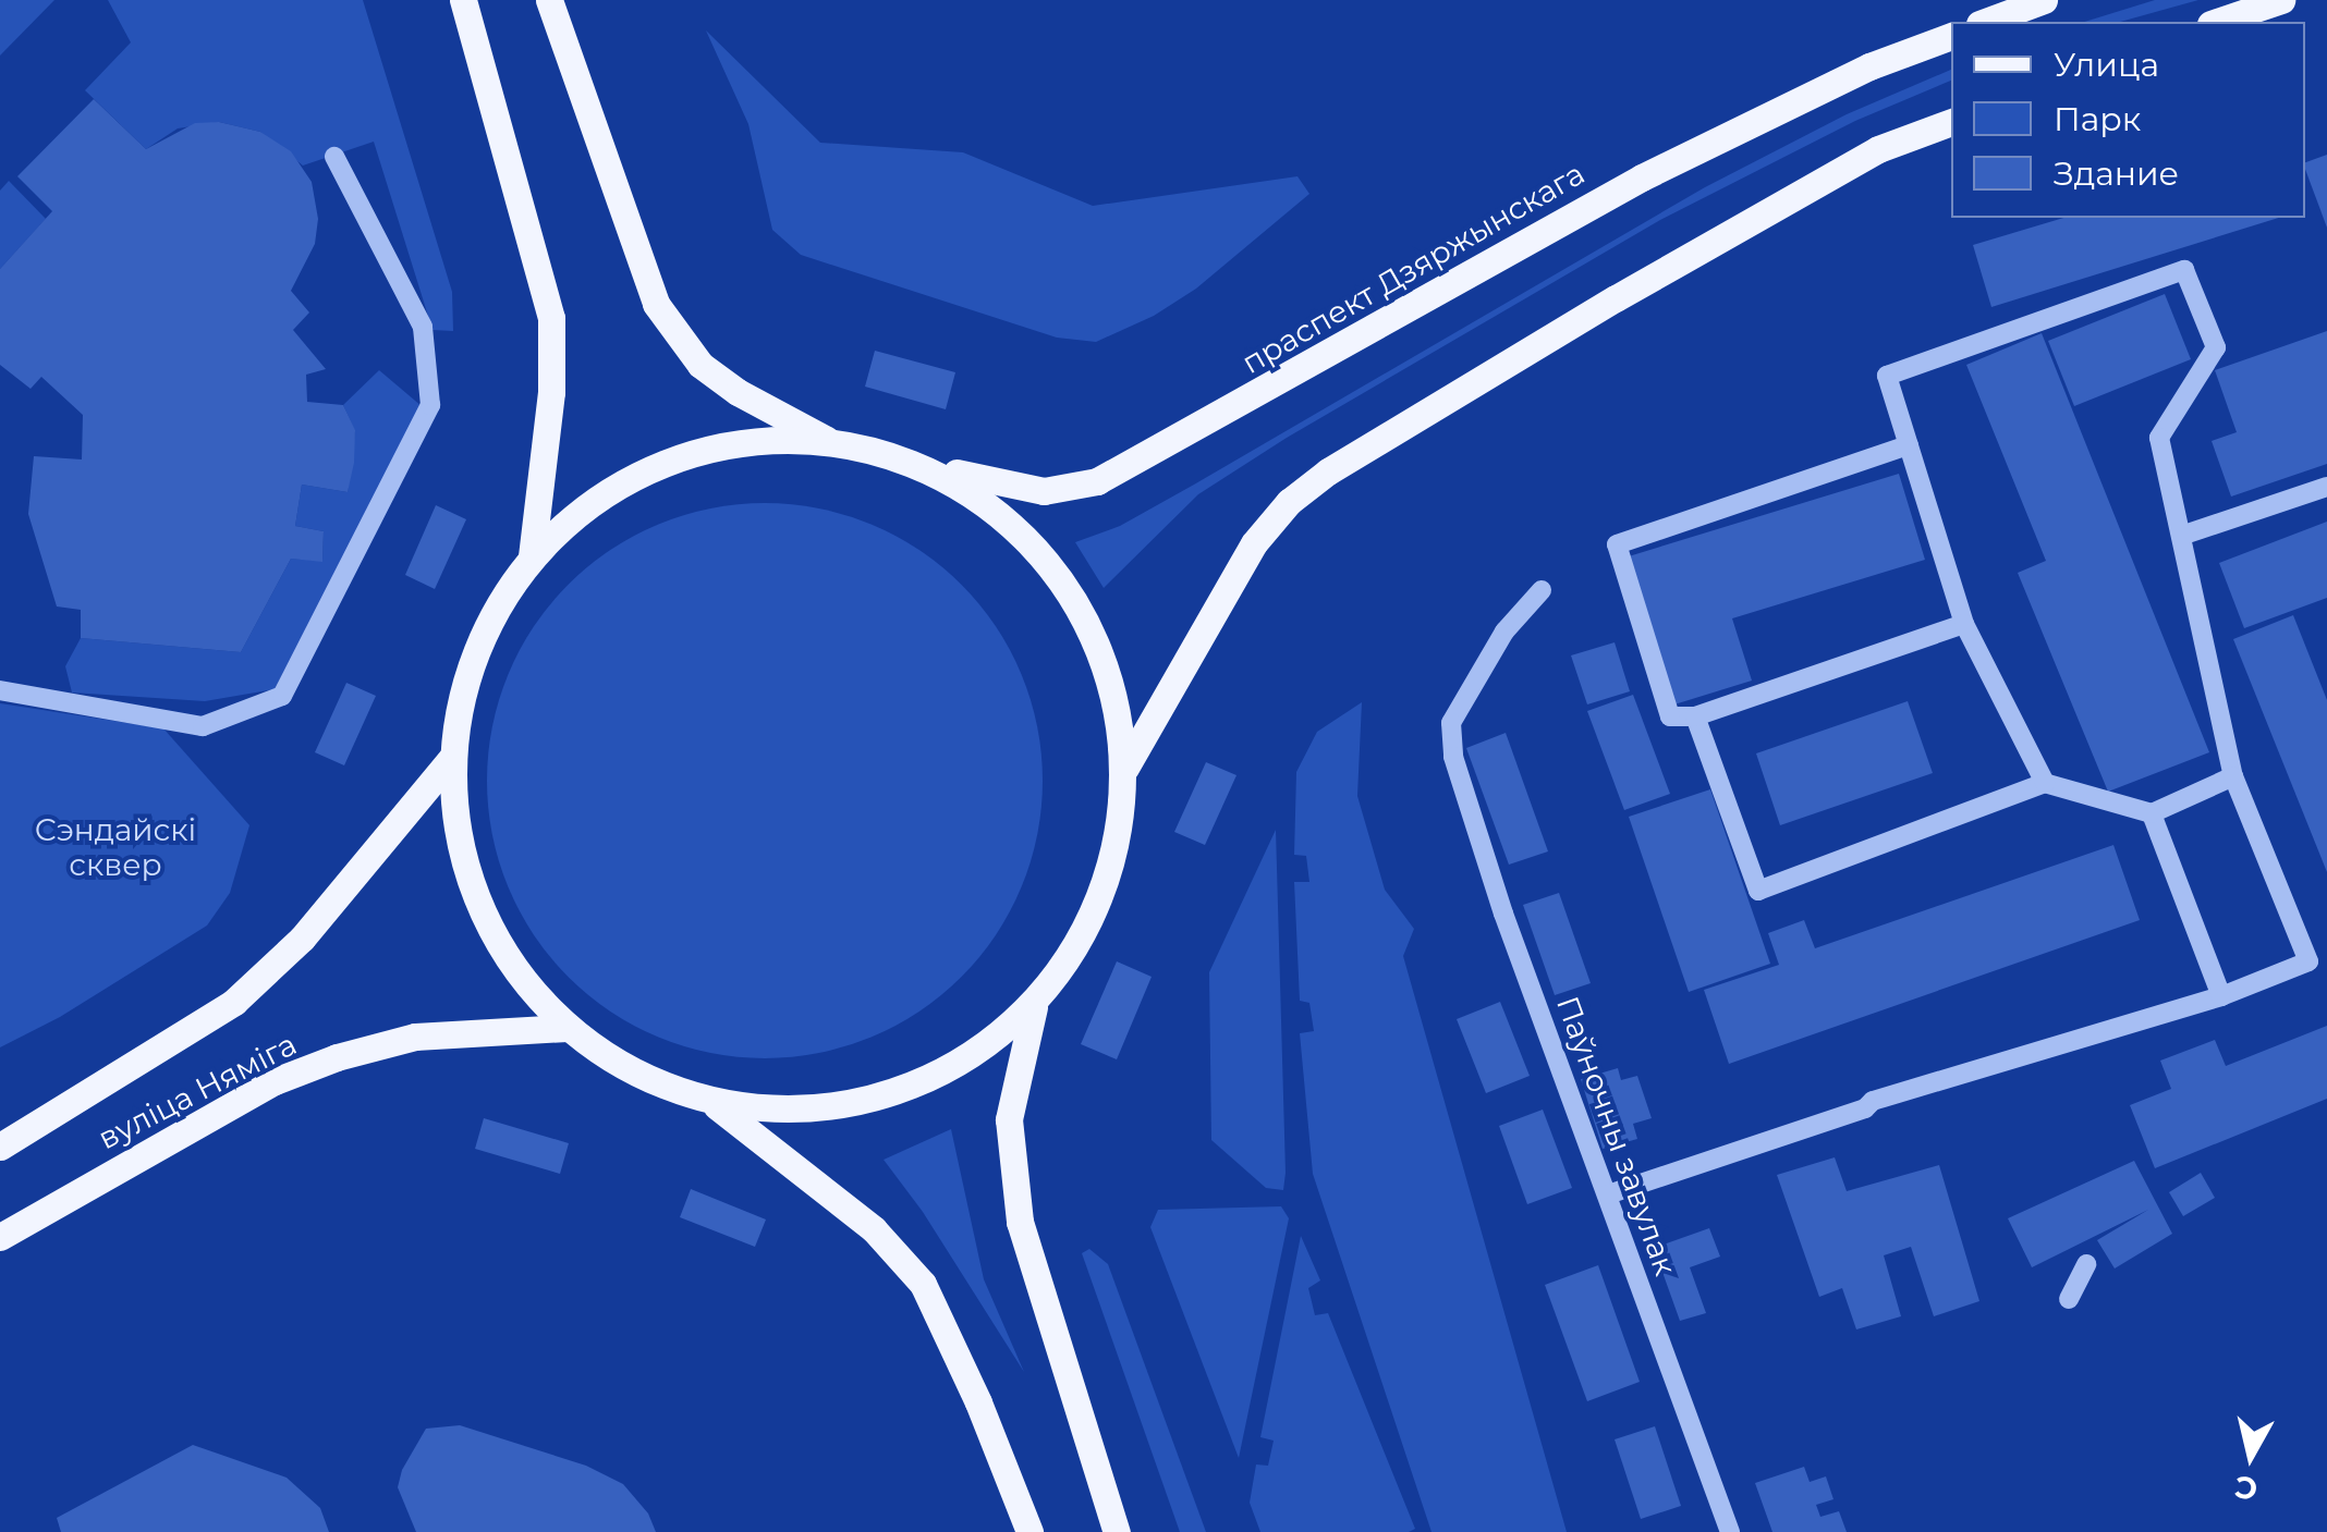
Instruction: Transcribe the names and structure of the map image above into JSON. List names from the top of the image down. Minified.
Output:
{"streets":{"main road":["праспект Дзяржынскага","вуліца Няміга"],"street":["Паўночны завулак"]},"parks":["Сэндайскі сквер"],"legend":["Улица","Парк","Здание"],"north":"bottom"}
